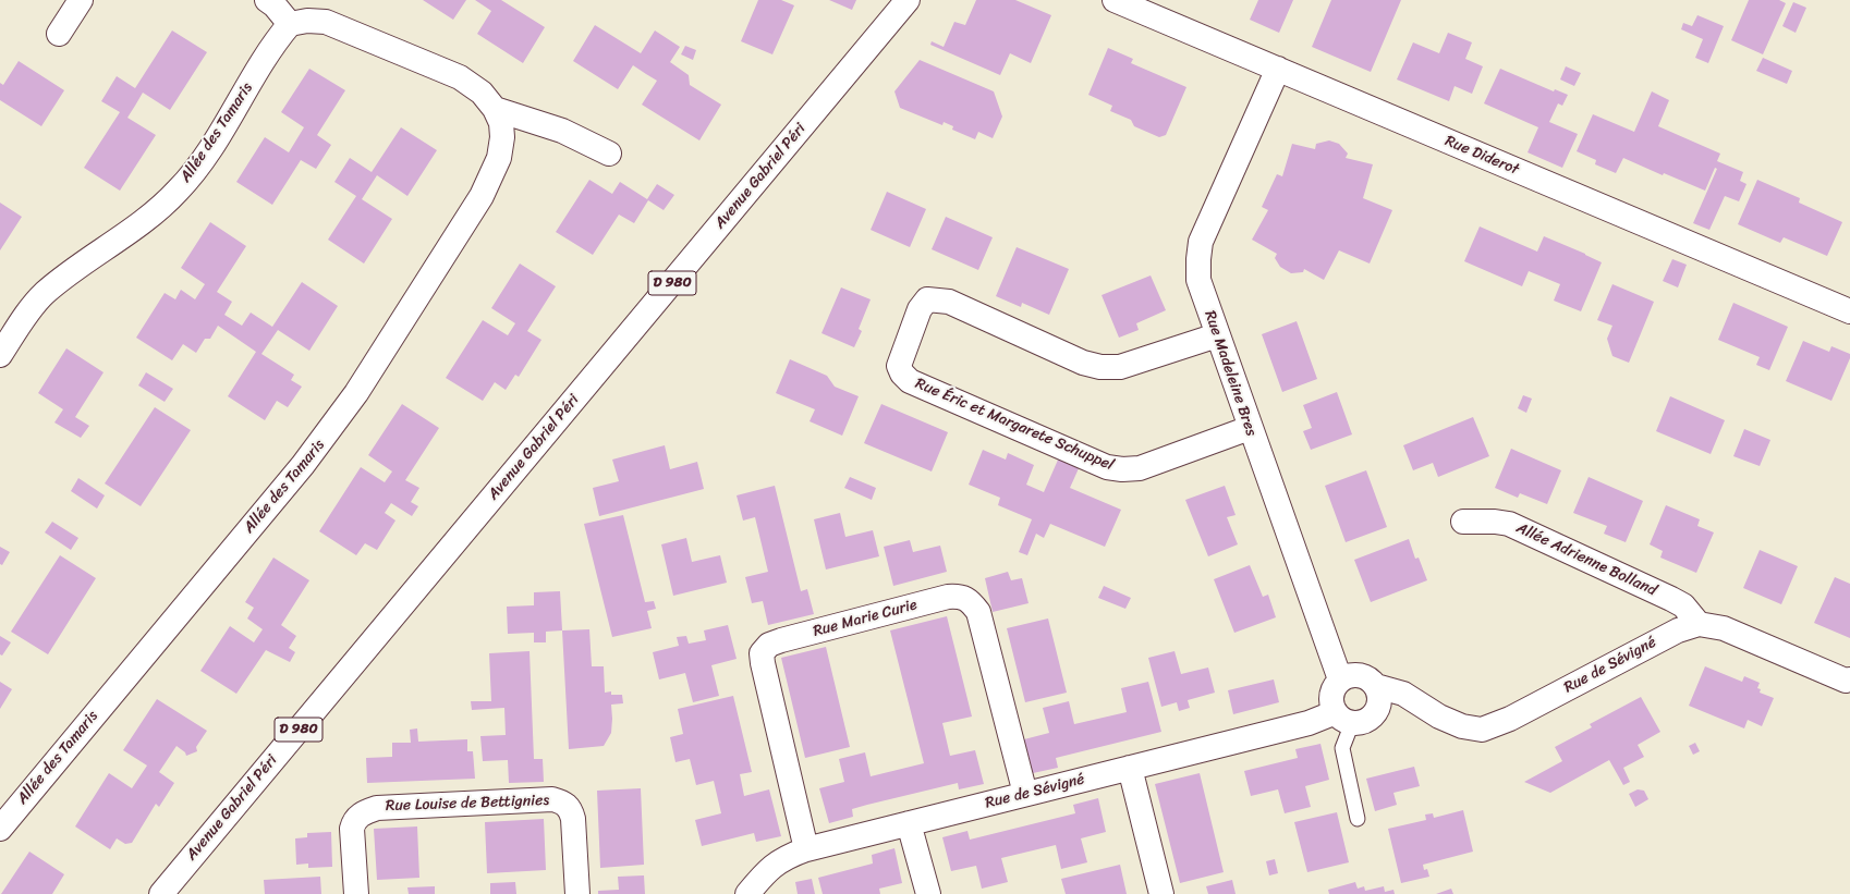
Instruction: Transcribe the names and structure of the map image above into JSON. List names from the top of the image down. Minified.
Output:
{"streets":{"street":["Allée des Tamaris","Rue Diderot","Avenue Gabriel Péri","D 980","Rue Madeleine Bres","Rue Éric et Margarete Schuppel","Allée Adrienne Bolland","Rue Marie Curie","Rue de Sévigné","Rue Louise de Bettignies"]},"crossings":[["Rue Diderot","Rue Madeleine Bres"],["Rue Madeleine Bres","Rue Éric et Margarete Schuppel"],["Rue Madeleine Bres","Rue de Sévigné"],["Allée Adrienne Bolland","Rue de Sévigné"],["Rue Marie Curie","Rue de Sévigné"]]}
